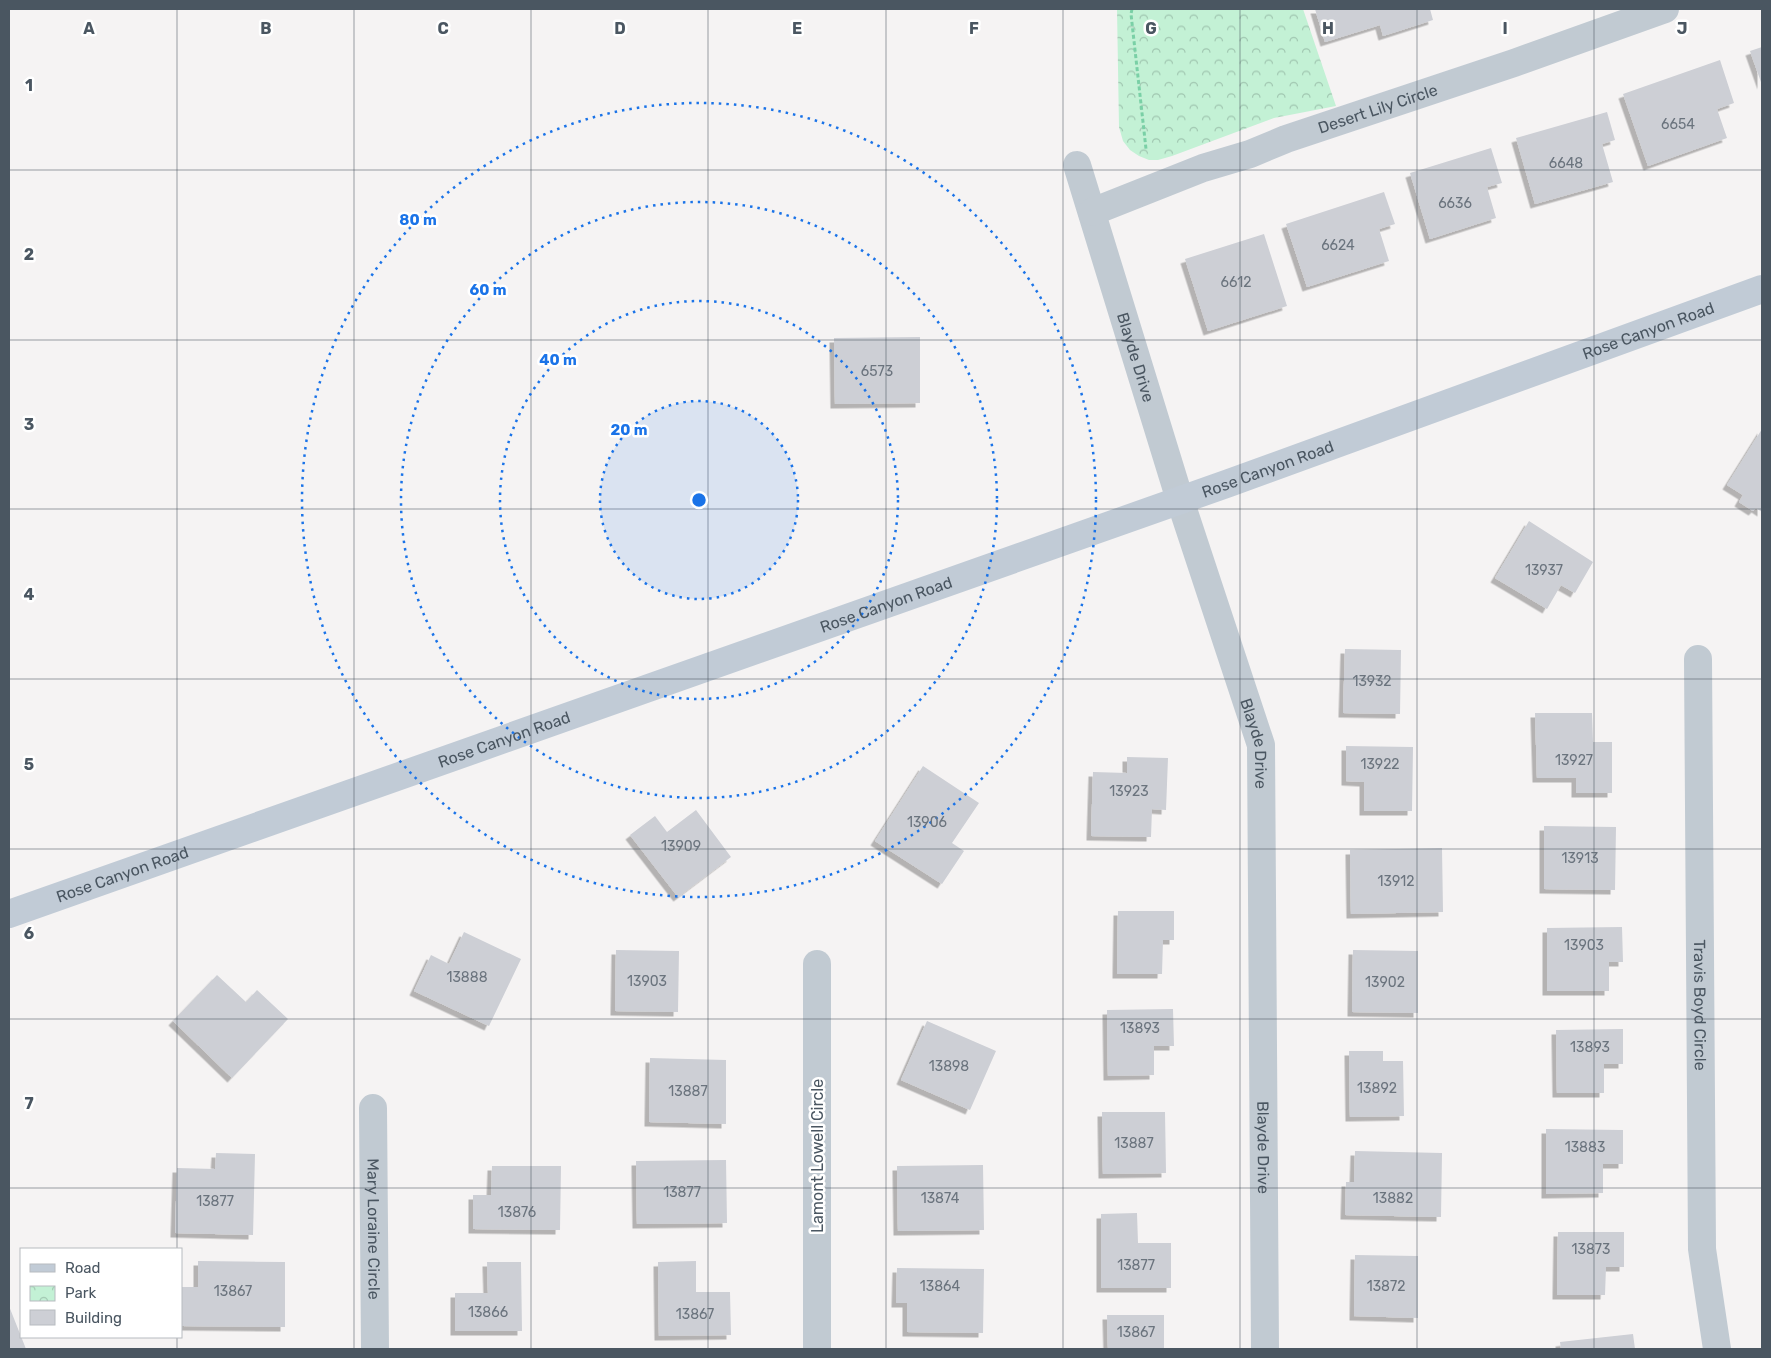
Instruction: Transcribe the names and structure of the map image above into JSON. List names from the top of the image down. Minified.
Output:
{"streets":{"street":["Desert Lily Circle","Rose Canyon Road","Blayde Drive","Travis Boyd Circle","Lamont Lowell Circle","Mary Loraine Circle"]},"crossings":[["Desert Lily Circle","Blayde Drive"],["Rose Canyon Road","Blayde Drive"]],"house_numbers":["6654","6648","6636","6624","6612","6573","13937","13932","13927","13922","13923","13906","13909","13913","13912","13903","13888","13903","13902","13893","13893","13898","13892","13887","13887","13883","13877","13874","13882","13877","13876","13873","13877","13864","13872","13867","13866","13867","13867"],"legend":["Road","Park","Building"],"grid":{"columns":["A","B","C","D","E","F","G","H","I","J"],"rows":["1","2","3","4","5","6","7"]},"rings":["80 m","60 m","40 m","20 m"]}
